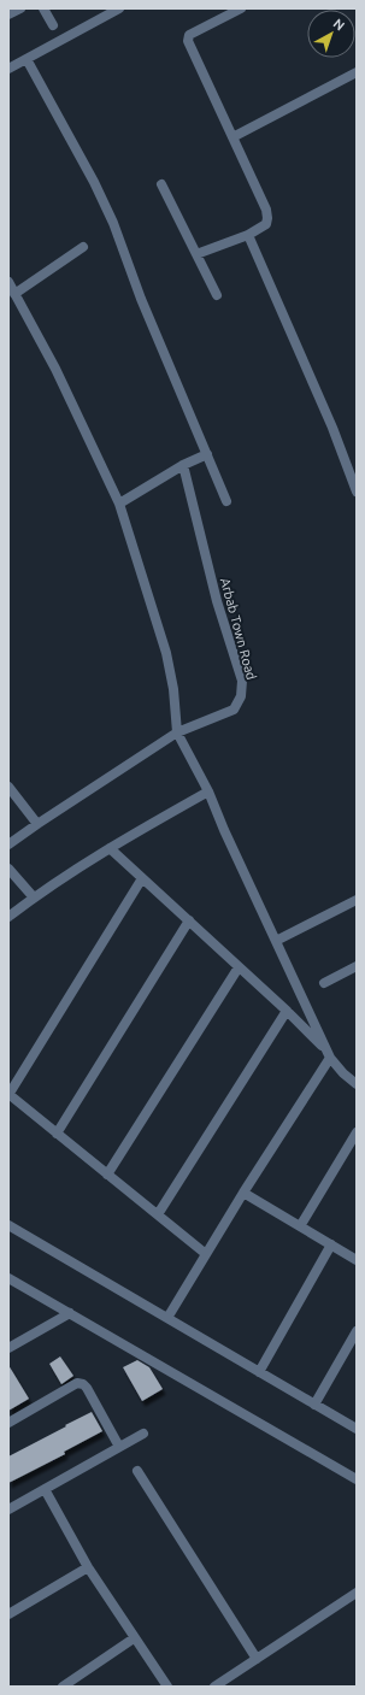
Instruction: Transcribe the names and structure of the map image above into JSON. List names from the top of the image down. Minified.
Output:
{"streets":{"street":["Arbab Town Road"]},"north":"top right"}
